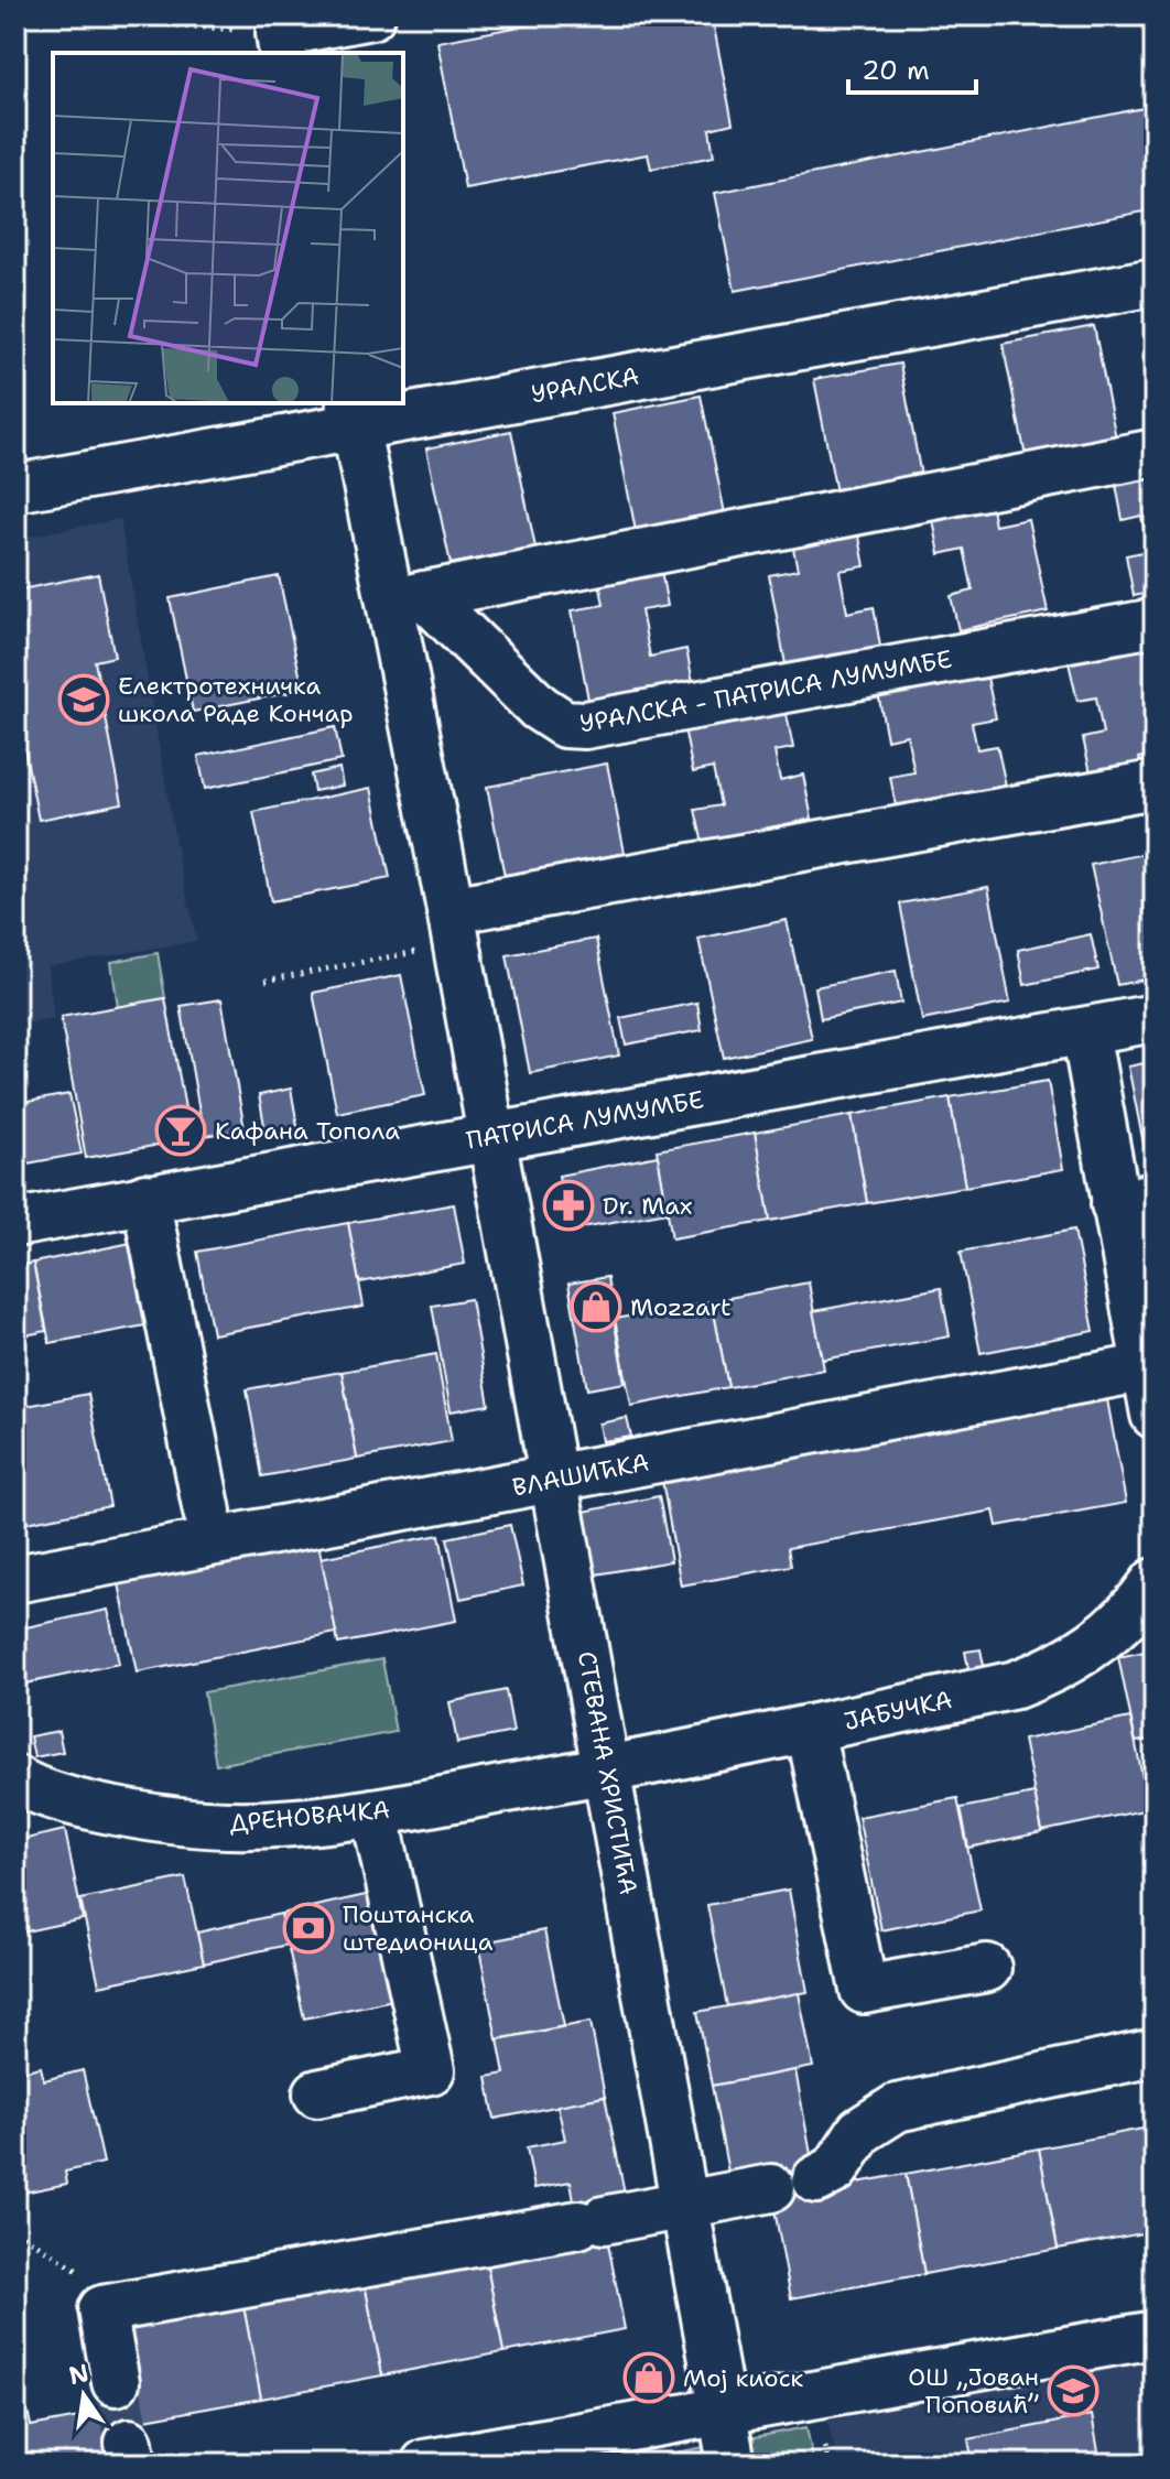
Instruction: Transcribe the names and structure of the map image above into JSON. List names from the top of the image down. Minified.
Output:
{"streets":{"street":["УРАЛСКА","УРАЛСКА - ПАТРИСА ЛУМУМБЕ","ПАТРИСА ЛУМУМБЕ","ВЛАШИЋКА","ЈАБУЧКА","СТЕВАНА ХРИСТИЋА","ДРЕНОВАЧКА"]},"crossings":[["УРАЛСКА","СТЕВАНА ХРИСТИЋА"],["УРАЛСКА - ПАТРИСА ЛУМУМБЕ","СТЕВАНА ХРИСТИЋА"],["ПАТРИСА ЛУМУМБЕ","СТЕВАНА ХРИСТИЋА"],["ВЛАШИЋКА","СТЕВАНА ХРИСТИЋА"],["ЈАБУЧКА","СТЕВАНА ХРИСТИЋА"],["ЈАБУЧКА","ДРЕНОВАЧКА"],["СТЕВАНА ХРИСТИЋА","ДРЕНОВАЧКА"]],"places":{"school or university":["Електротехничка школа Раде Кончар","ОШ „Јован Поповић”"],"bar":["Кафана Топола"],"pharmacy":["Dr. Max"],"shop":["Mozzart","Мој киоск"],"bank":["Поштанска штедионица"]},"scale_bar":"20 m","north":"top"}
